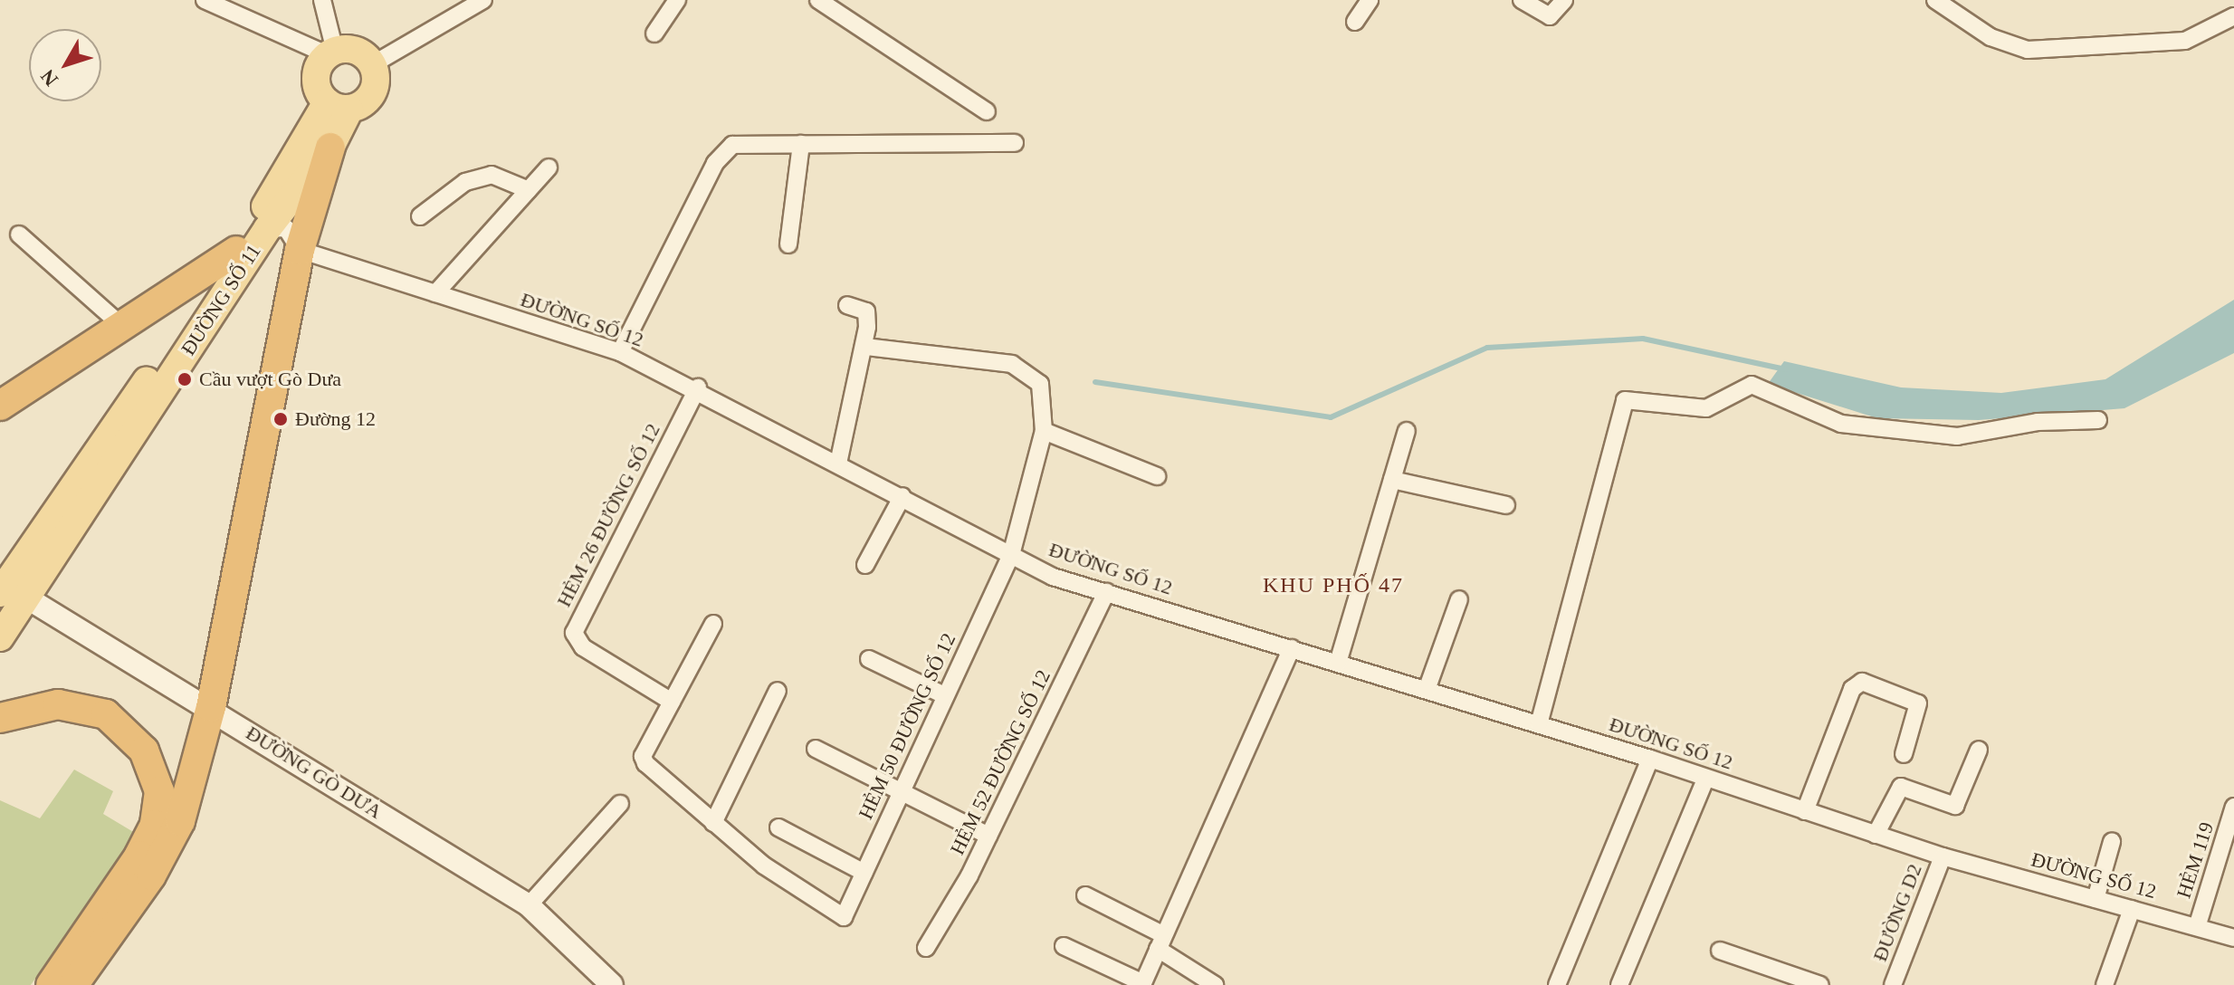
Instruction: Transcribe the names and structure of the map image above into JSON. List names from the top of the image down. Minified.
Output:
{"streets":{"main road":["ĐƯỜNG SỐ 11"],"street":["ĐƯỜNG SỐ 12","HẺM 26 ĐƯỜNG SỐ 12","HẺM 50 ĐƯỜNG SỐ 12","HẺM 52 ĐƯỜNG SỐ 12","ĐƯỜNG GÒ DƯA","HẺM 119","ĐƯỜNG D2"]},"crossings":[["ĐƯỜNG SỐ 11","ĐƯỜNG SỐ 12"],["ĐƯỜNG SỐ 11","ĐƯỜNG GÒ DƯA"],["ĐƯỜNG SỐ 12","HẺM 26 ĐƯỜNG SỐ 12"],["ĐƯỜNG SỐ 12","HẺM 50 ĐƯỜNG SỐ 12"],["ĐƯỜNG SỐ 12","HẺM 52 ĐƯỜNG SỐ 12"],["ĐƯỜNG SỐ 12","HẺM 119"],["ĐƯỜNG SỐ 12","ĐƯỜNG D2"]],"districts":["KHU PHỐ 47"],"places":["Cầu vượt Gò Dưa","Đường 12"],"north":"bottom left"}
